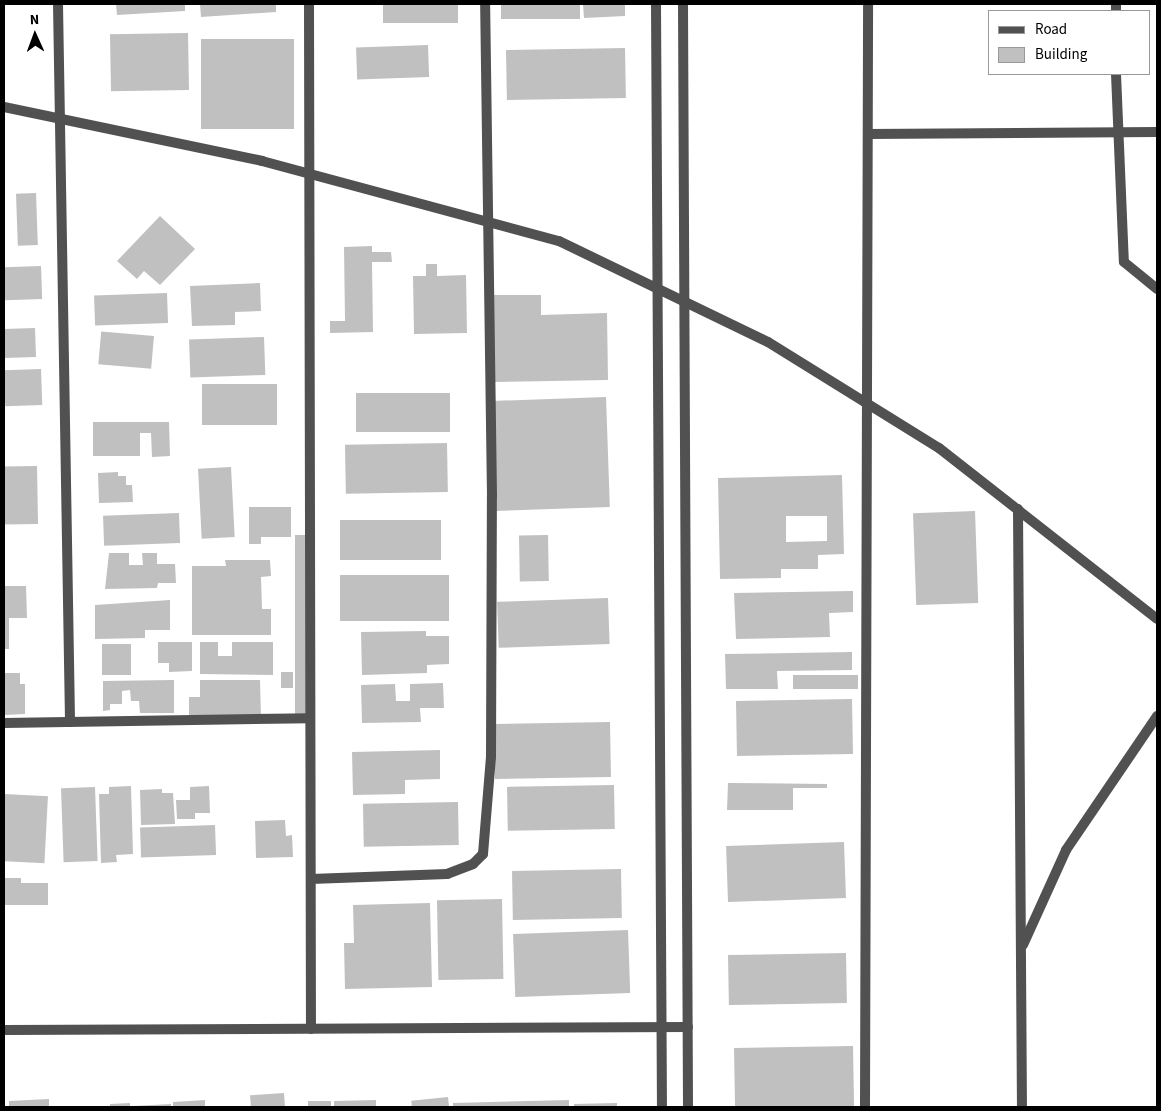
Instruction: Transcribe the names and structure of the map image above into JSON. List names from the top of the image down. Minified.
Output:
{"legend":["Road","Building"],"north":"top"}
